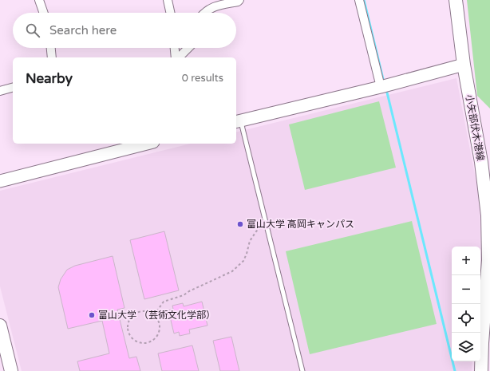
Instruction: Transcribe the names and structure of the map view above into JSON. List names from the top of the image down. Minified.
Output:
{"streets":{"main road":["小矢部伏木港線"]},"places":["富山大学 高岡キャンパス","富山大学 （芸術文化学部）"],"page":{"search":"Search here","heading":["Nearby","0 results"],"map_buttons":["+","−"]}}
